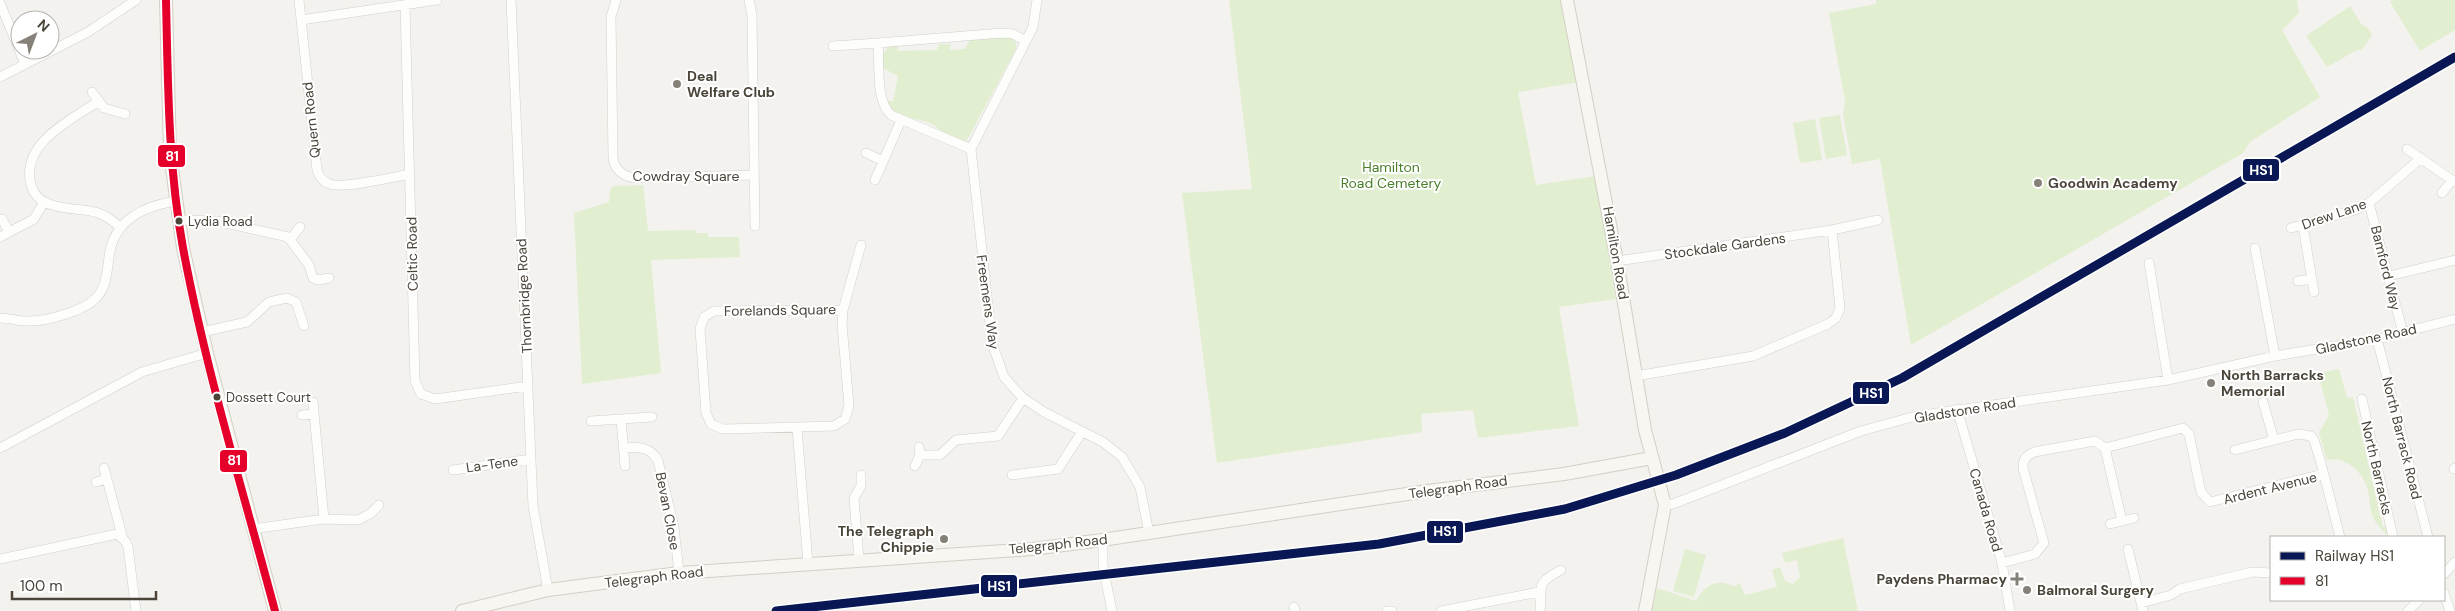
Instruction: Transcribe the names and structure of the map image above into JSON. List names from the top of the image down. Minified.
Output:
{"streets":{"street":["Quern Road","Cowdray Square","Drew Lane","Stockdale Gardens","Hamilton Road","Celtic Road","Bamford Way","Thornbridge Road","Freemens Way","Forelands Square","Gladstone Road","North Barrack Road","La-Tene","North Barracks","Telegraph Road","Ardent Avenue","Canada Road","Bevan Close"]},"crossings":[["Quern Road","Celtic Road"],["Drew Lane","Bamford Way"],["Stockdale Gardens","Hamilton Road"],["Hamilton Road","Gladstone Road"],["Hamilton Road","Telegraph Road"],["Celtic Road","Thornbridge Road"],["Bamford Way","Gladstone Road"],["Thornbridge Road","La-Tene"],["Thornbridge Road","Telegraph Road"],["Freemens Way","Telegraph Road"],["Gladstone Road","North Barrack Road"],["Gladstone Road","Canada Road"],["Telegraph Road","Bevan Close"],["Ardent Avenue","Canada Road"]],"parks":["Hamilton Road Cemetery"],"places":{"other":["Deal Welfare Club","Goodwin Academy","Lydia Road","North Barracks Memorial","Dossett Court","The Telegraph Chippie","Balmoral Surgery"],"health":["Paydens Pharmacy"]},"lines":["transit line 81","rail line HS1"],"legend":["Railway HS1","81"],"scale_bar":"100 m","north":"top right"}
